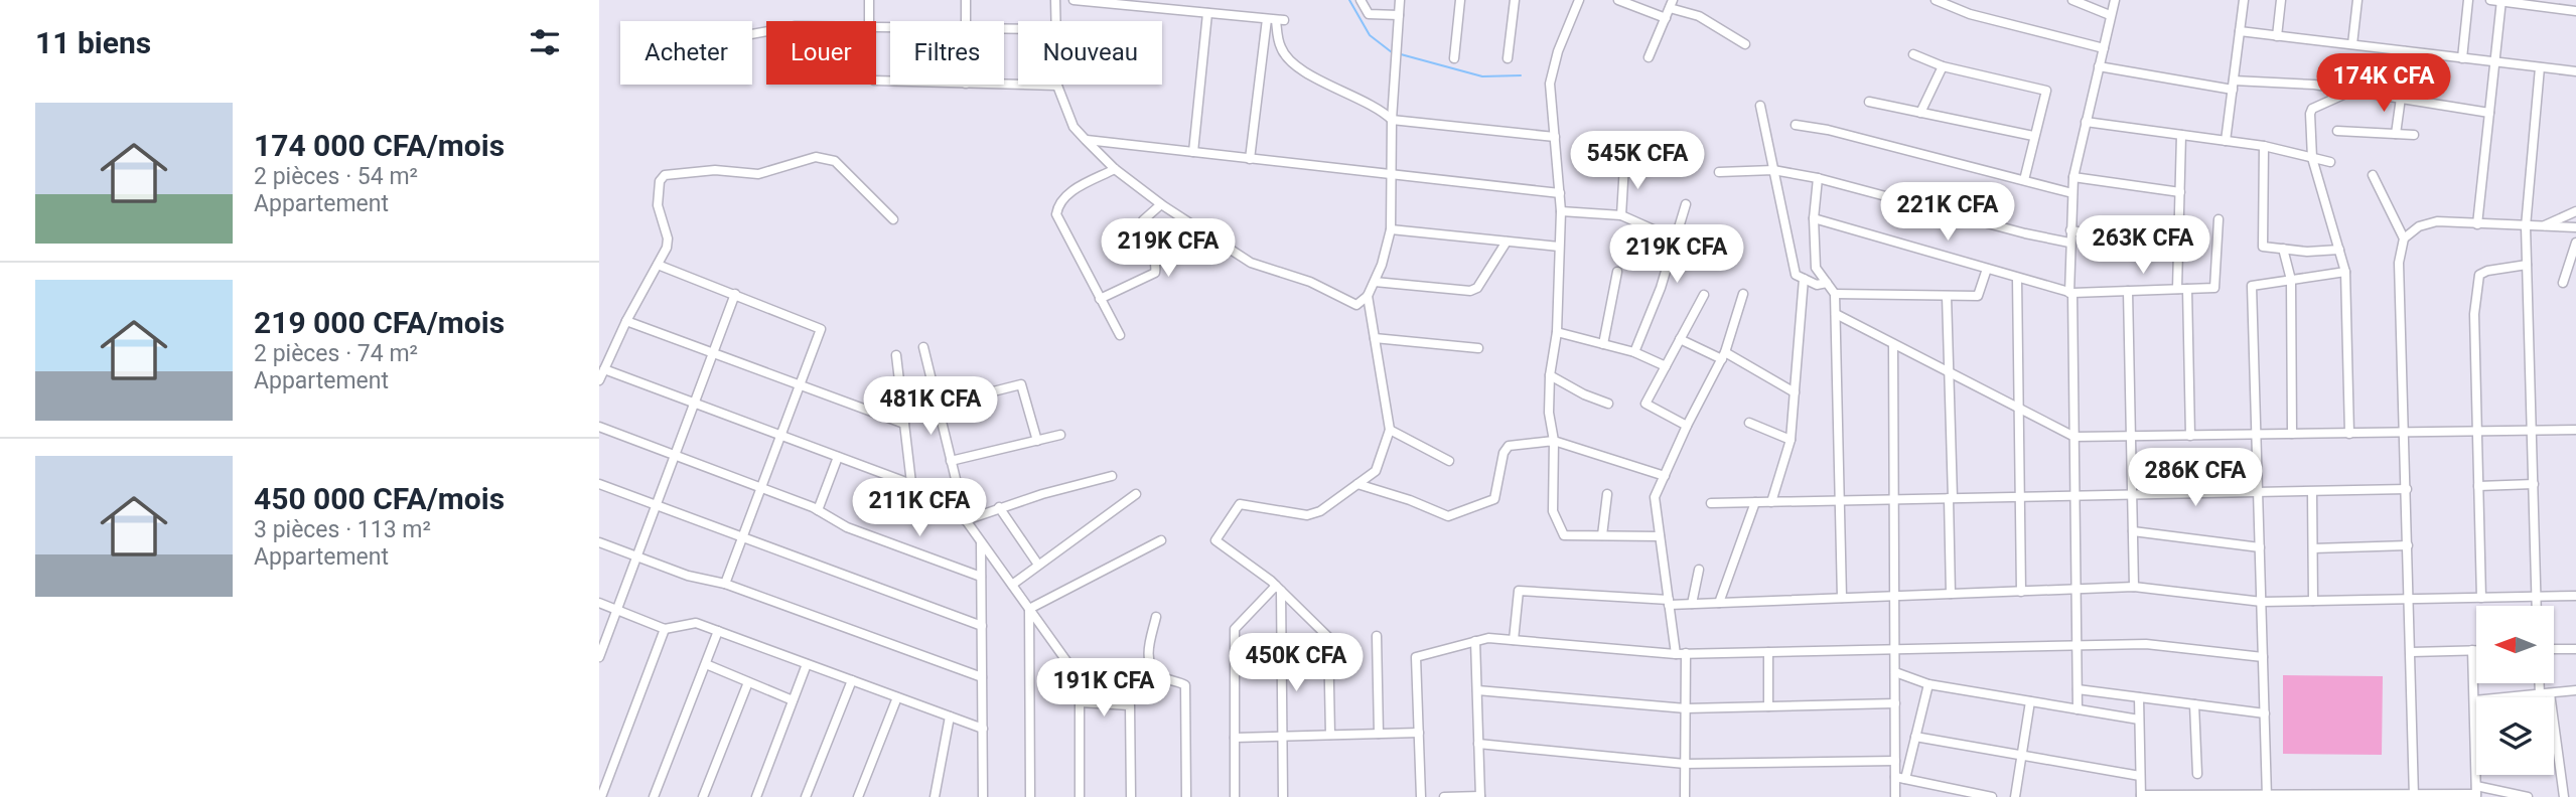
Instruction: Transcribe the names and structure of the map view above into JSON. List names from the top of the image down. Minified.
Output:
{"north":"left","page":{"heading":"11 biens","chip":["Acheter","Louer","Filtres","Nouveau"],"price":["174K CFA","545K CFA","221K CFA","263K CFA","219K CFA","219K CFA","481K CFA","286K CFA","211K CFA","450K CFA","191K CFA"],"list":[{"name":"174 000 CFA/mois","note":"2 pièces · 54 m² · Appartement"},{"name":"219 000 CFA/mois","note":"2 pièces · 74 m² · Appartement"},{"name":"450 000 CFA/mois","note":"3 pièces · 113 m² · Appartement"}]}}
